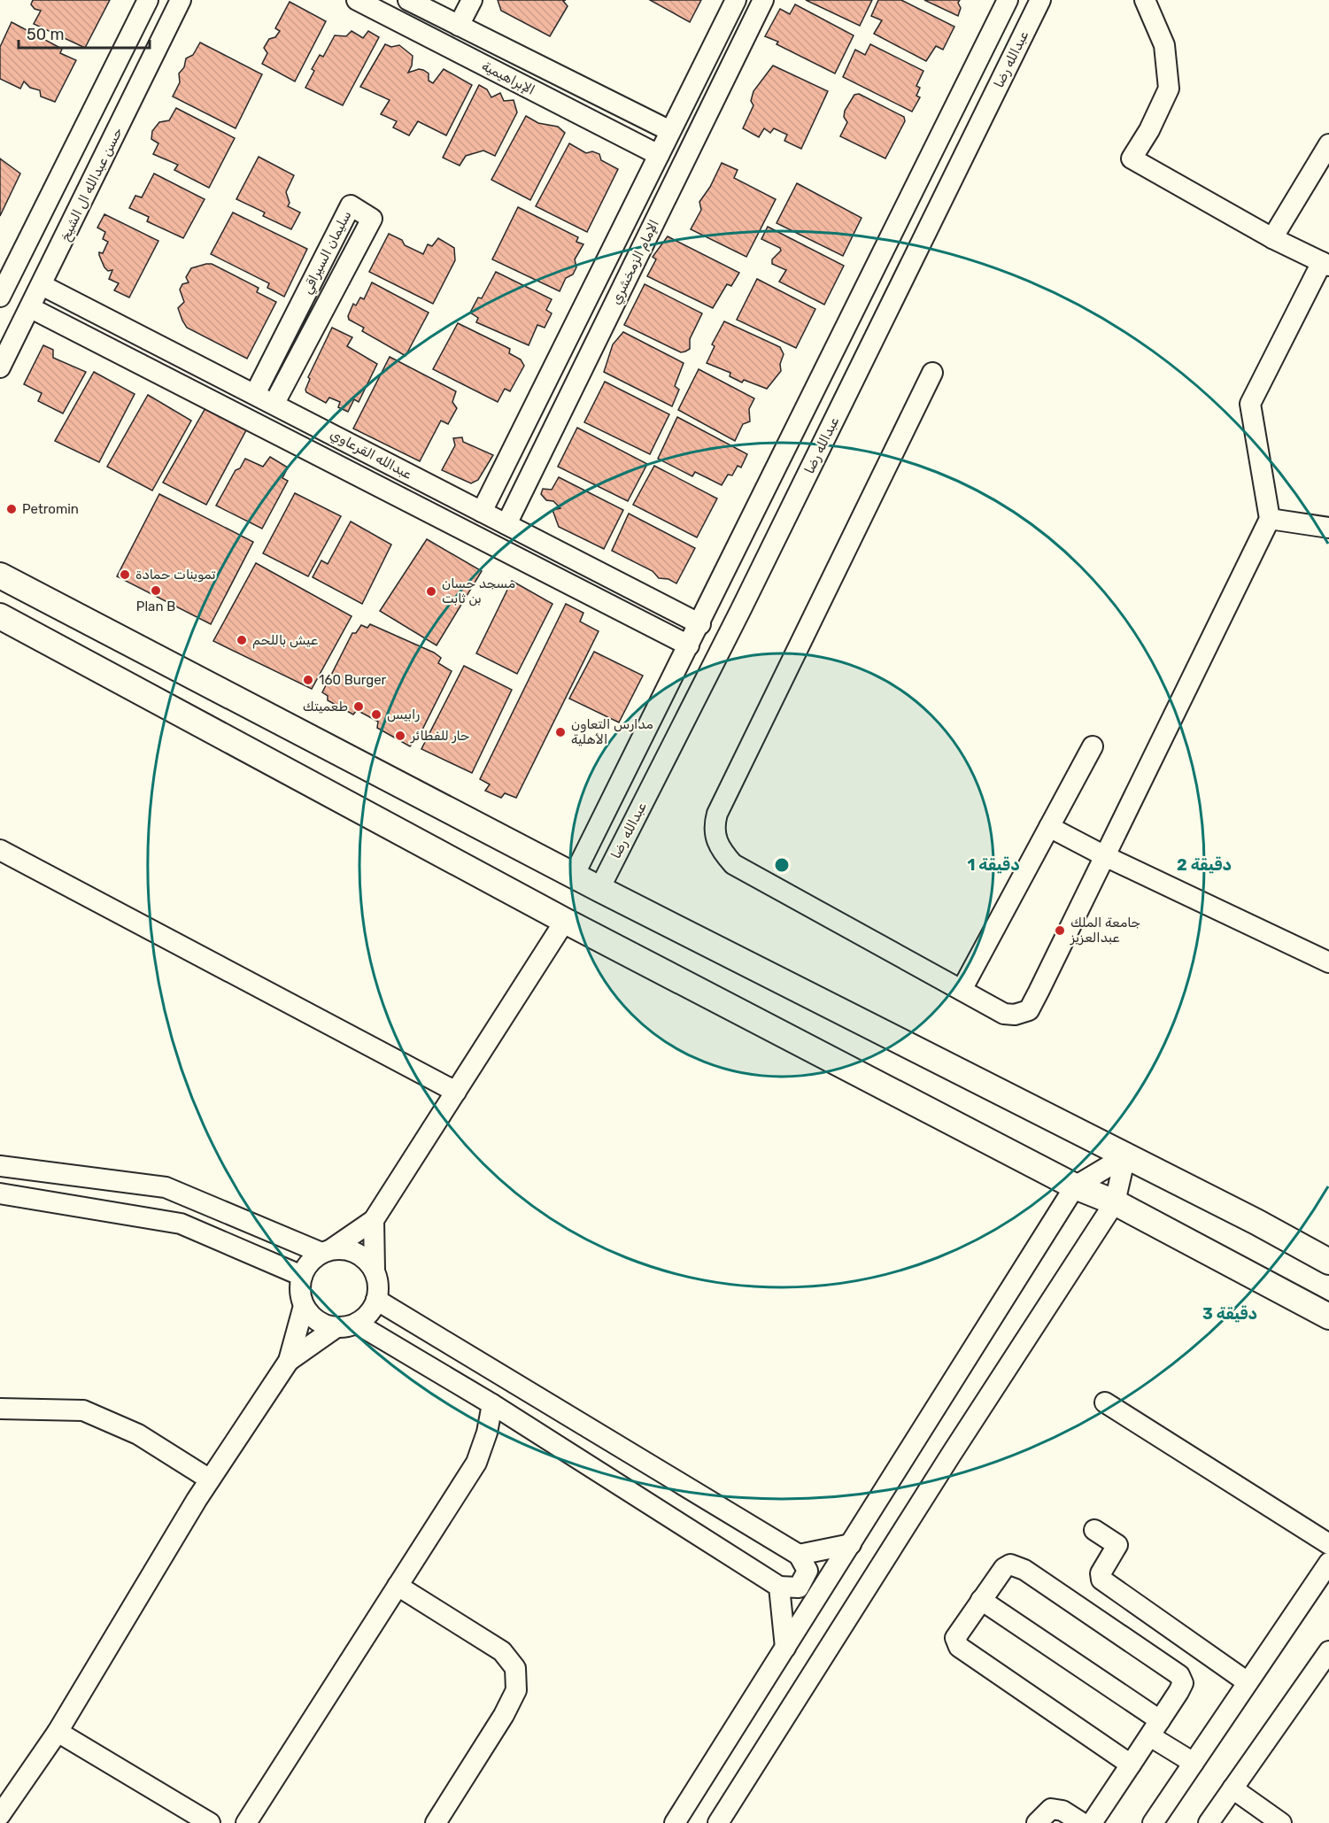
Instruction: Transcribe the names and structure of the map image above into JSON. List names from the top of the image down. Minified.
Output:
{"streets":{"street":["عبدالله رضا","الإبراهيمية","حسن عبدالله ال الشيخ","سليمان السيراقي","الإمام الزمخشري","عبدالله القرعاوي"]},"crossings":[["الإبراهيمية","الإمام الزمخشري"],["حسن عبدالله ال الشيخ","عبدالله القرعاوي"],["سليمان السيراقي","عبدالله القرعاوي"],["الإمام الزمخشري","عبدالله القرعاوي"]],"places":["Petromin","تموينات حمادة","Plan B","مسجد حسان بن ثابت","عيش باللحم","160 Burger","طعميتك","رابيس","مدارس التعاون الأهلية","حار للفطائر","جامعة الملك عبدالعزيز"],"scale_bar":"50 m","rings":["1 دقيقة","2 دقيقة","3 دقيقة"]}
